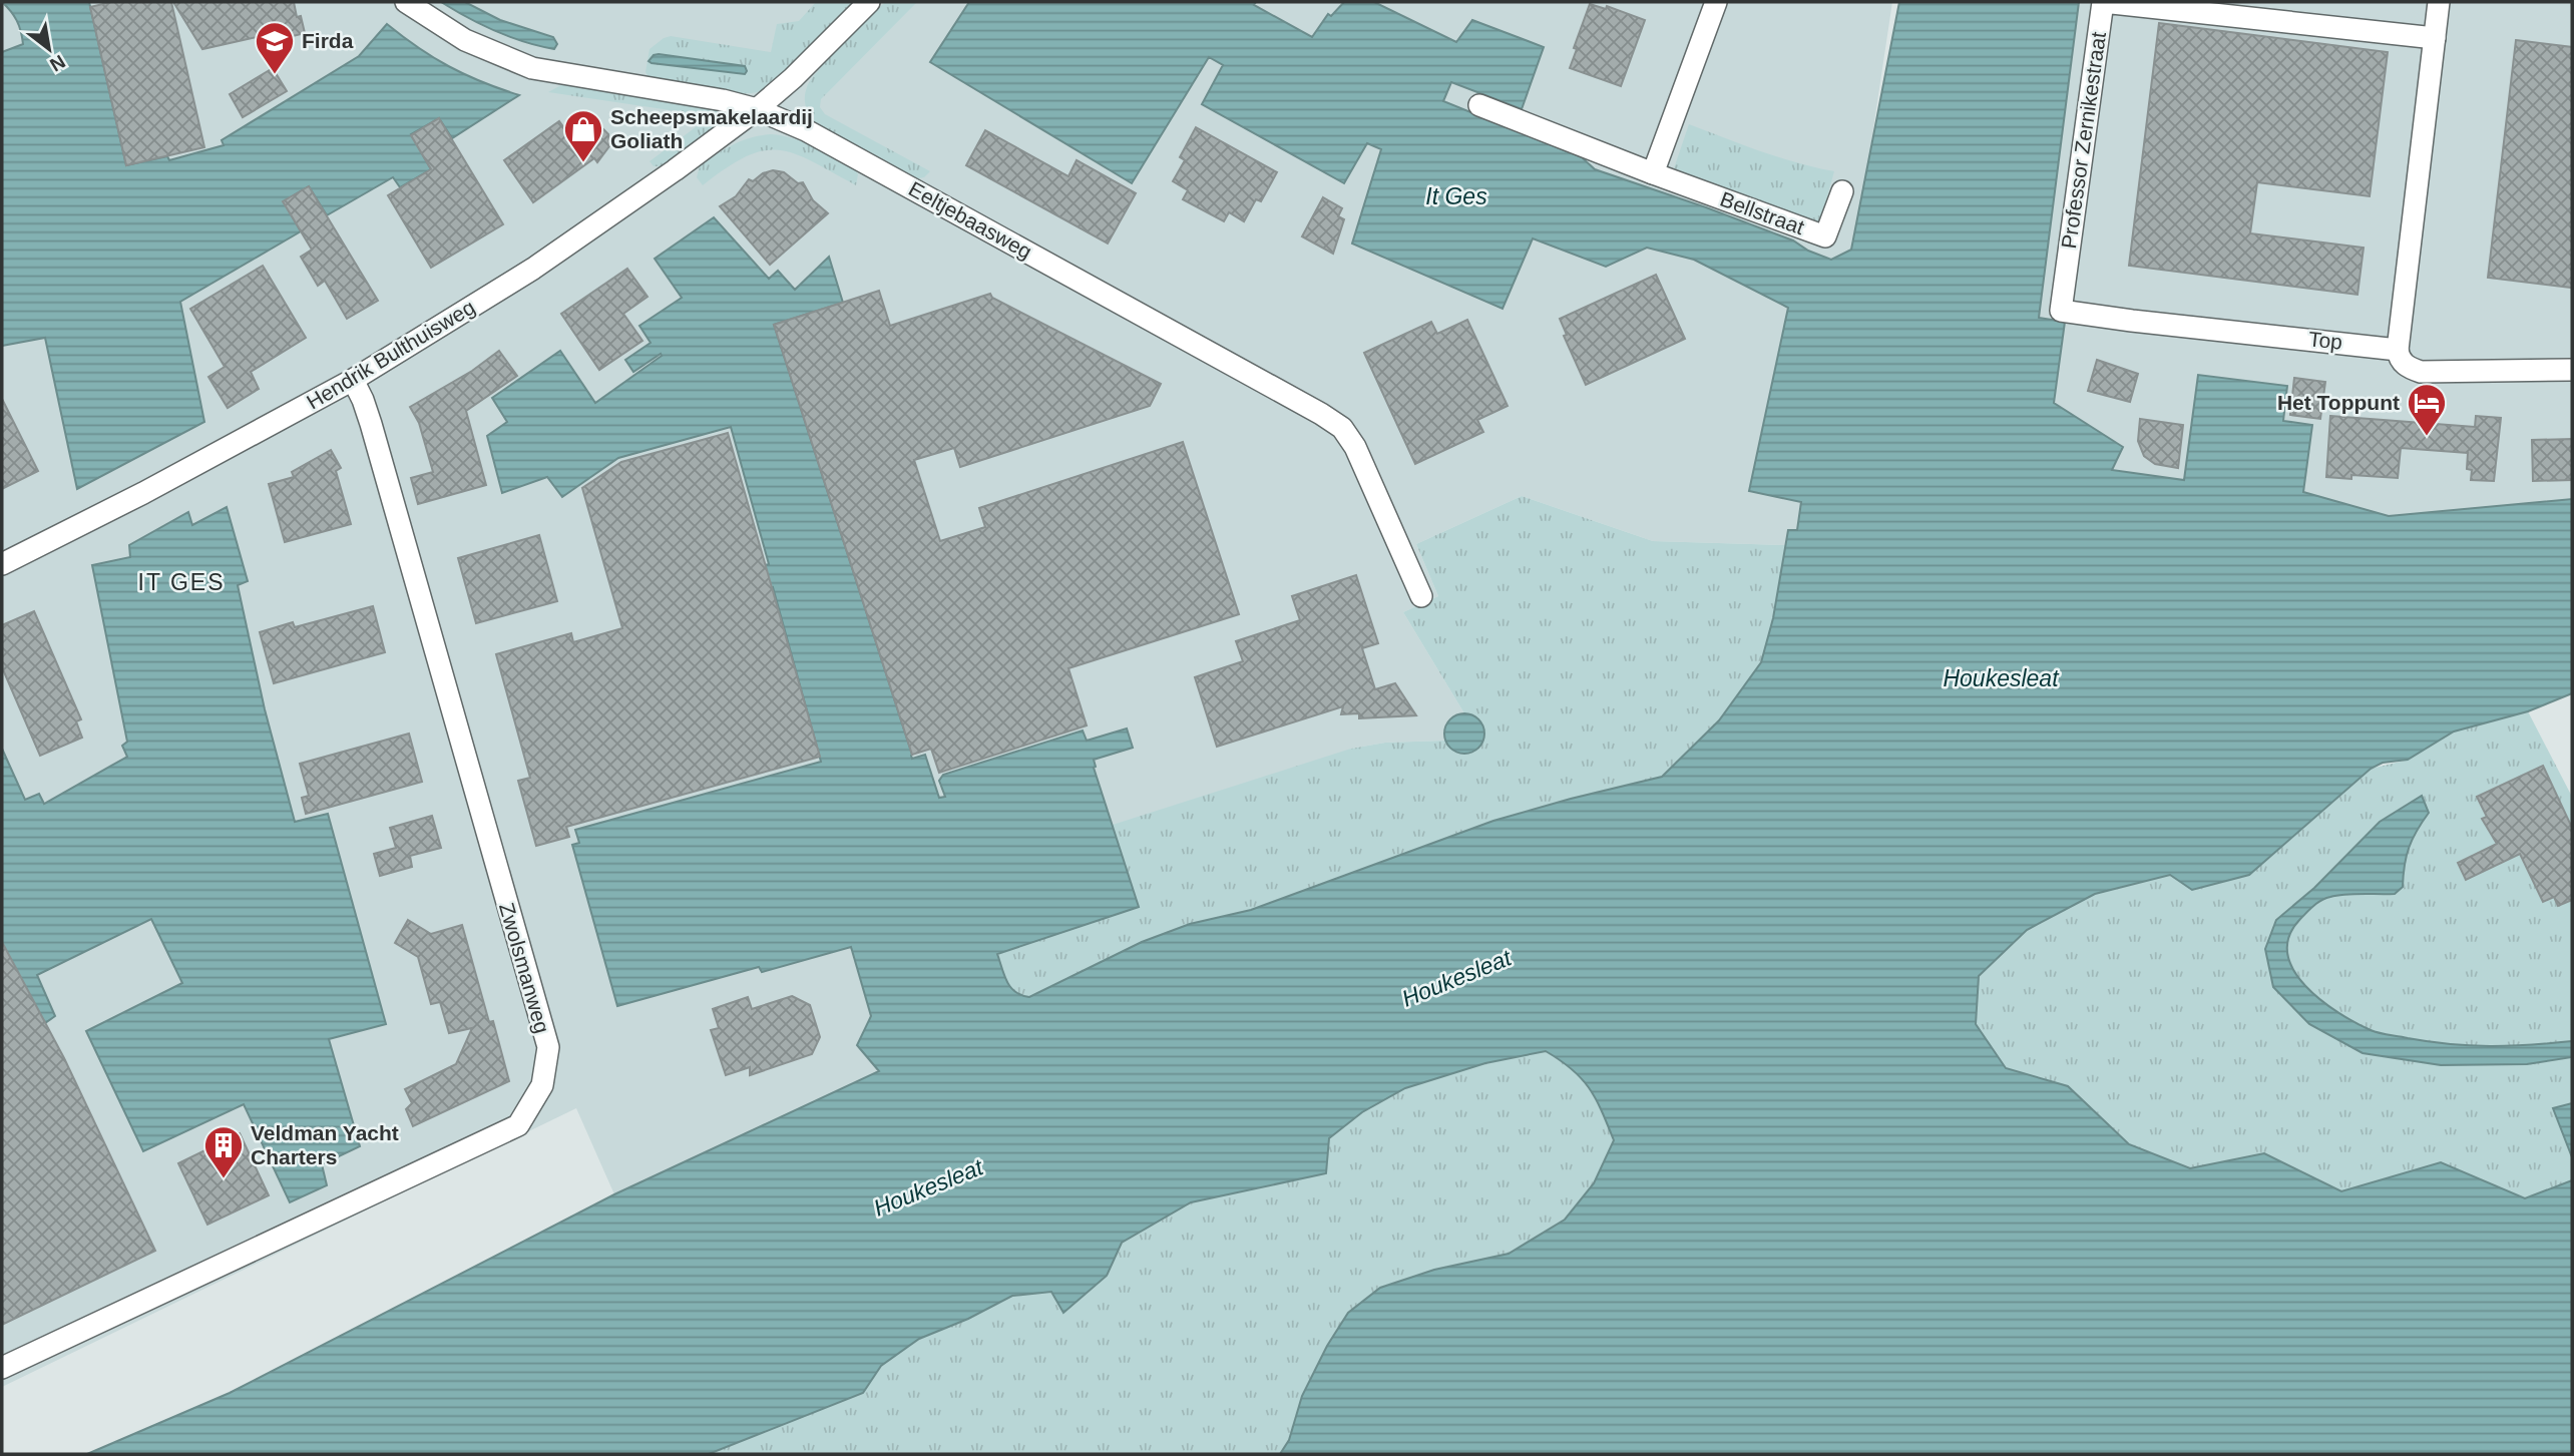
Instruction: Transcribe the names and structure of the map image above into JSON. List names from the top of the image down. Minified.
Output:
{"streets":{"street":["Professor Zernikestraat","Bellstraat","Eeltjebaasweg","Top","Hendrik Bulthuisweg","Zwolsmanweg"]},"crossings":[["Professor Zernikestraat","Top"],["Eeltjebaasweg","Hendrik Bulthuisweg"],["Hendrik Bulthuisweg","Zwolsmanweg"]],"districts":["IT GES"],"water":["It Ges","Houkesleat"],"places":{"school or university":["Firda"],"shop":["Scheepsmakelaardij Goliath"],"hotel":["Het Toppunt"],"building":["Veldman Yacht Charters"]},"north":"bottom right"}
